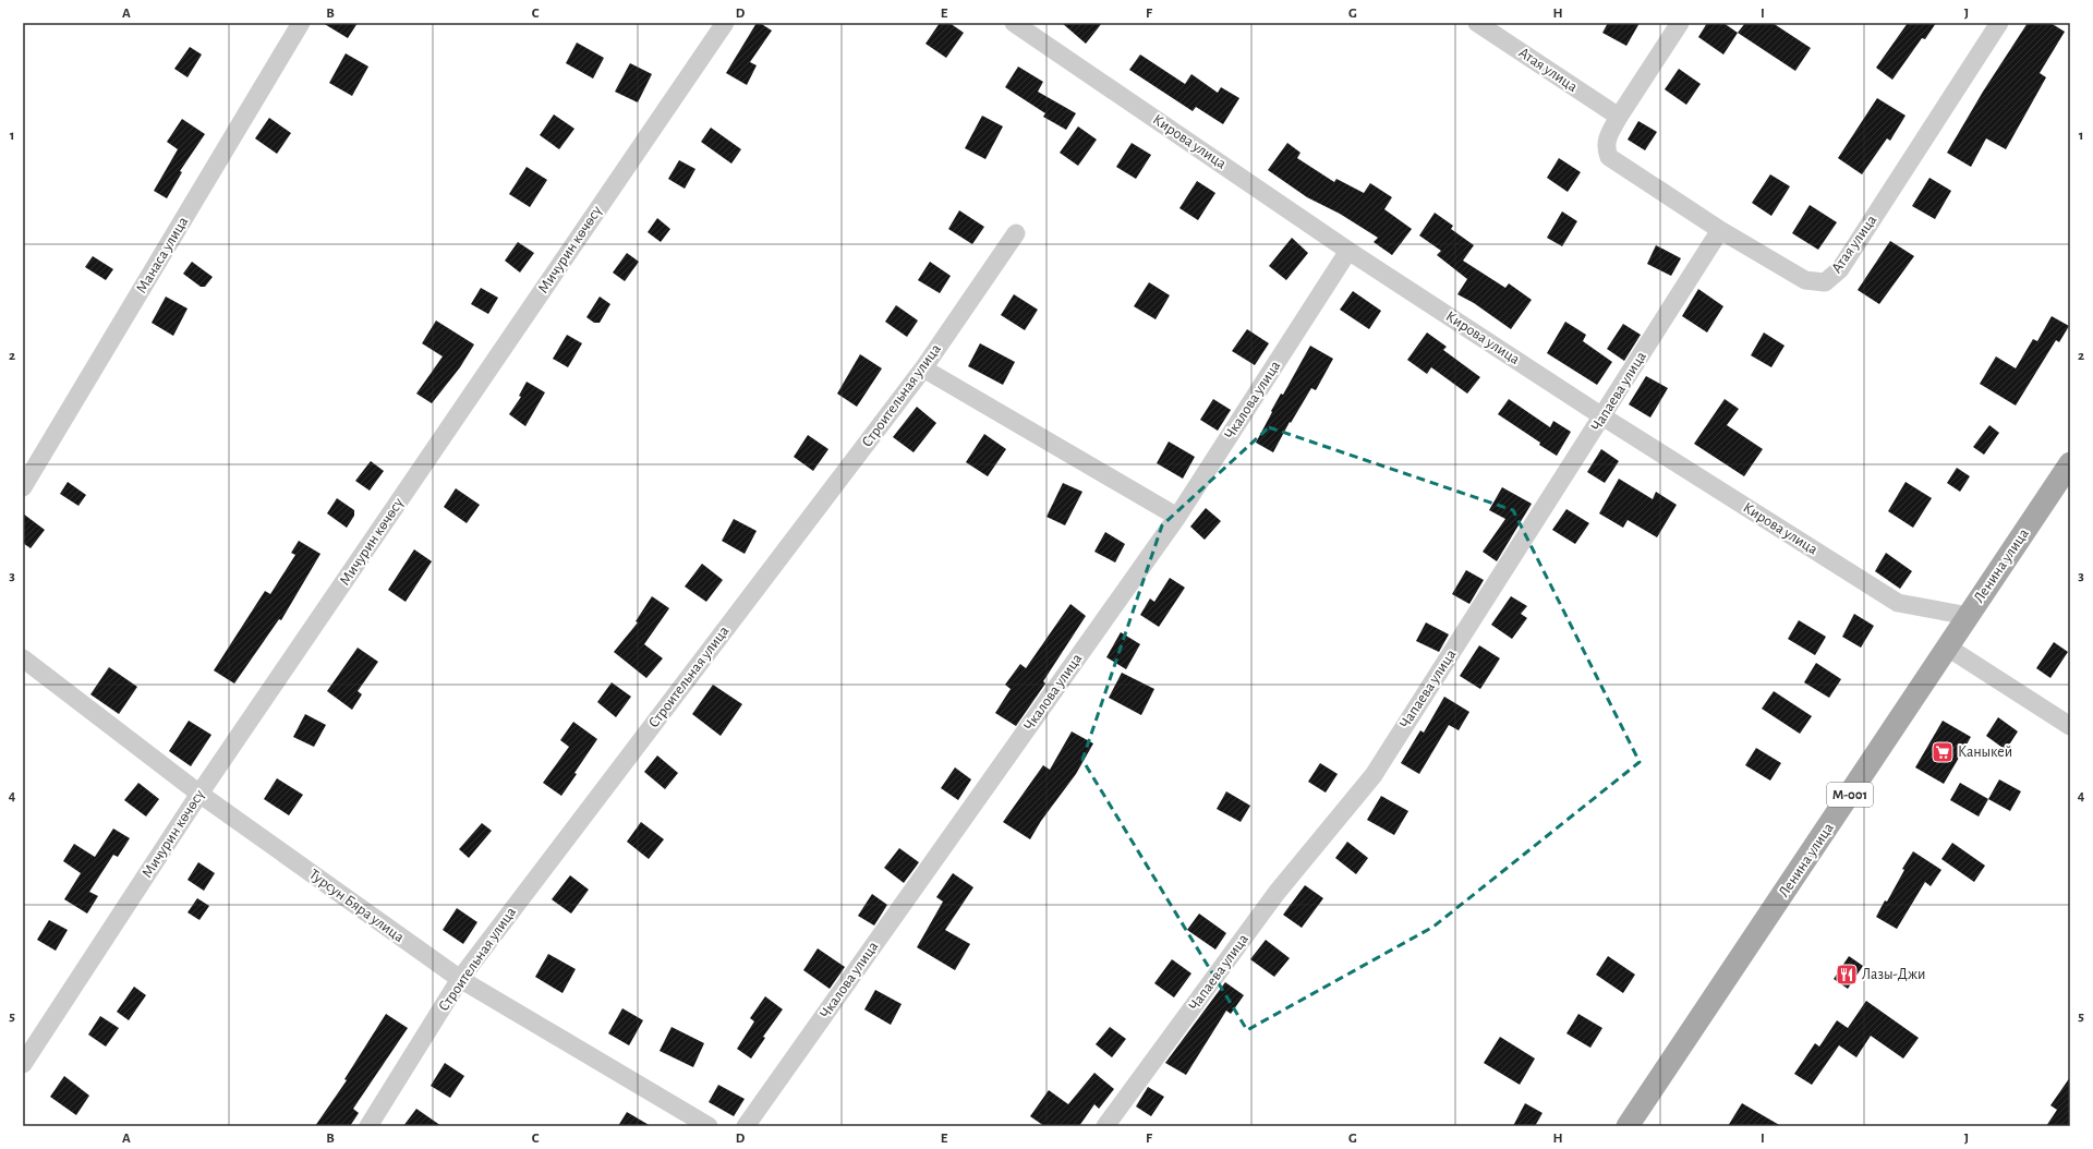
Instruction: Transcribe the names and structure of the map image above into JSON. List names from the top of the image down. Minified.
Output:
{"streets":{"main road":["Ленина улица","М-001"],"street":["Атая улица","Кирова улица","Мичурин көчөсү","Манаса улица","Чапаева улица","Строительная улица","Чкалова улица","Турсун Бяра улица"]},"crossings":[["Атая улица","Чапаева улица"],["Кирова улица","Чапаева улица"],["Кирова улица","Чкалова улица"],["Кирова улица","Ленина улица"],["Мичурин көчөсү","Турсун Бяра улица"],["Строительная улица","Турсун Бяра улица"]],"places":{"supermarket":["Каныкей"],"restaurant":["Лазы-Джи"]},"grid":{"columns":["A","B","C","D","E","F","G","H","I","J"],"rows":["1","2","3","4","5"]}}
